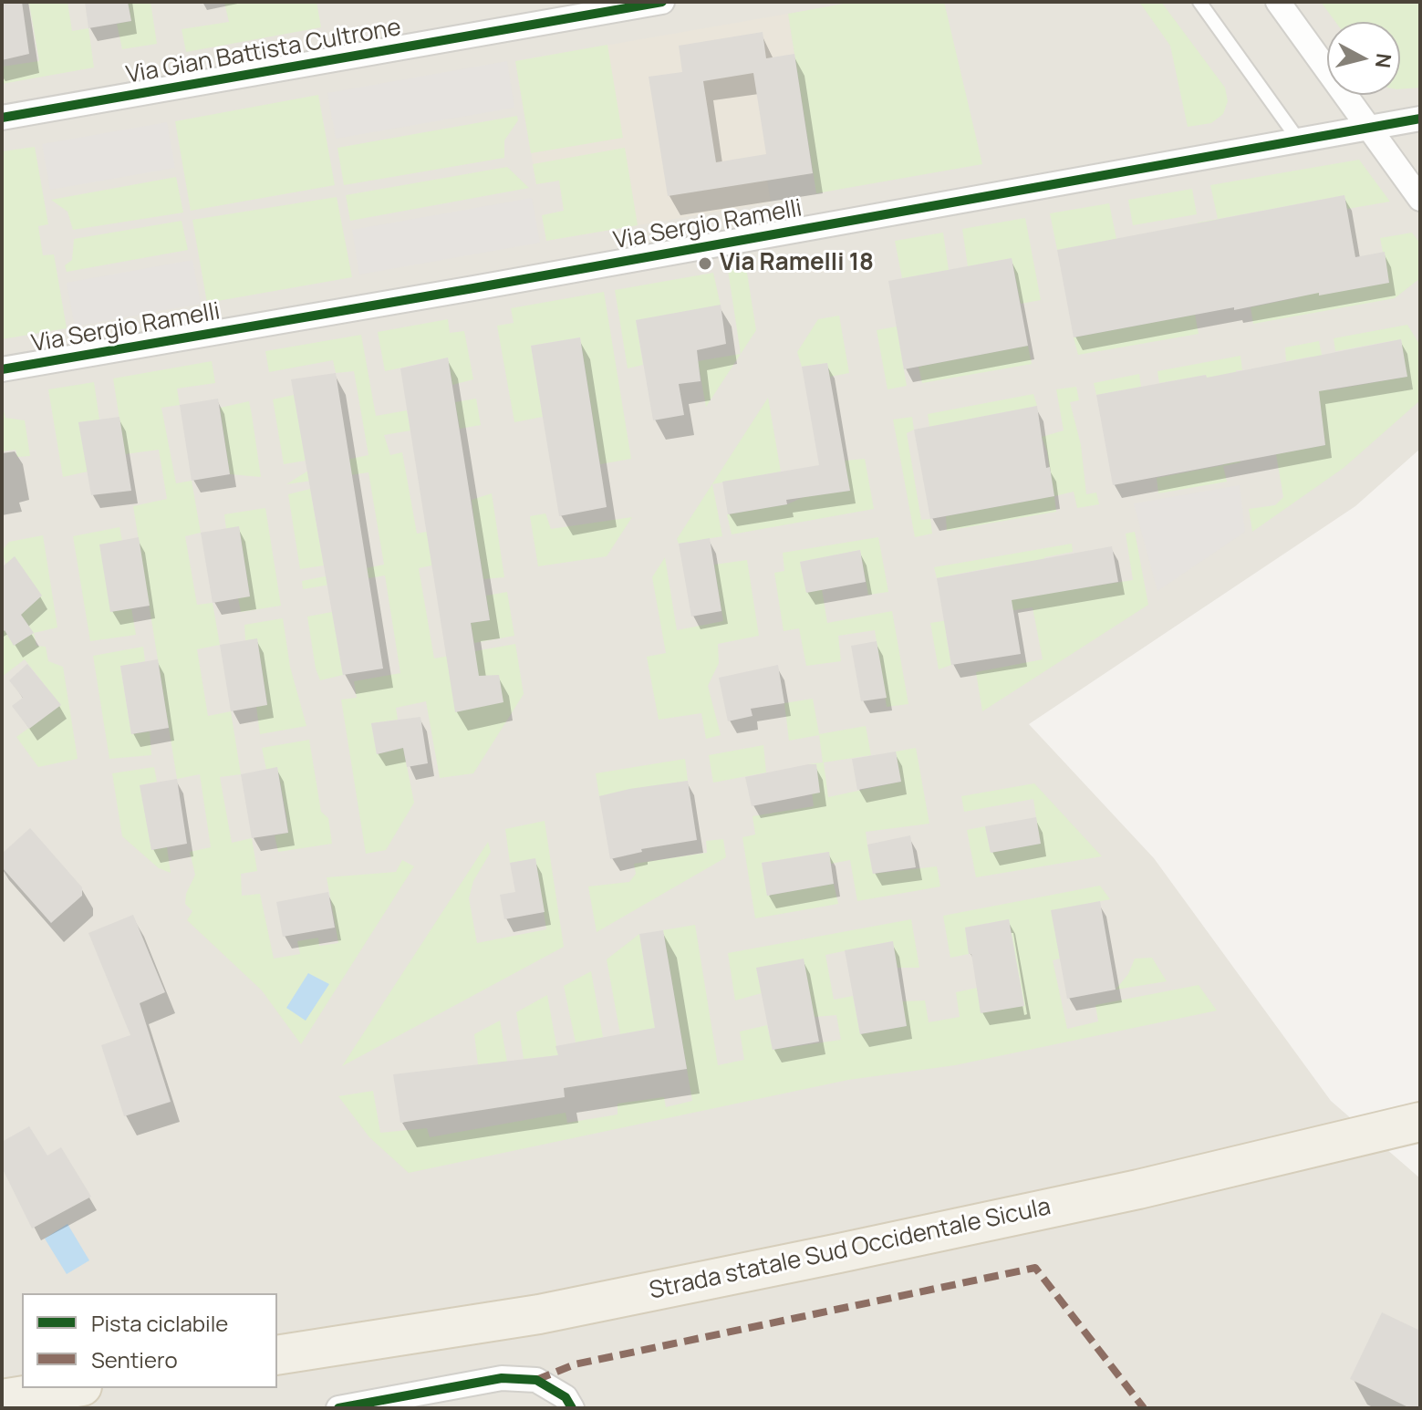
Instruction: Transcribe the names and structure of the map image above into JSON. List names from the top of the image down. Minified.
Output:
{"streets":{"main road":["Strada statale Sud Occidentale Sicula"],"street":["Via Gian Battista Cultrone","Via Sergio Ramelli"]},"places":["Via Ramelli 18"],"legend":["Pista ciclabile","Sentiero"],"north":"right"}
